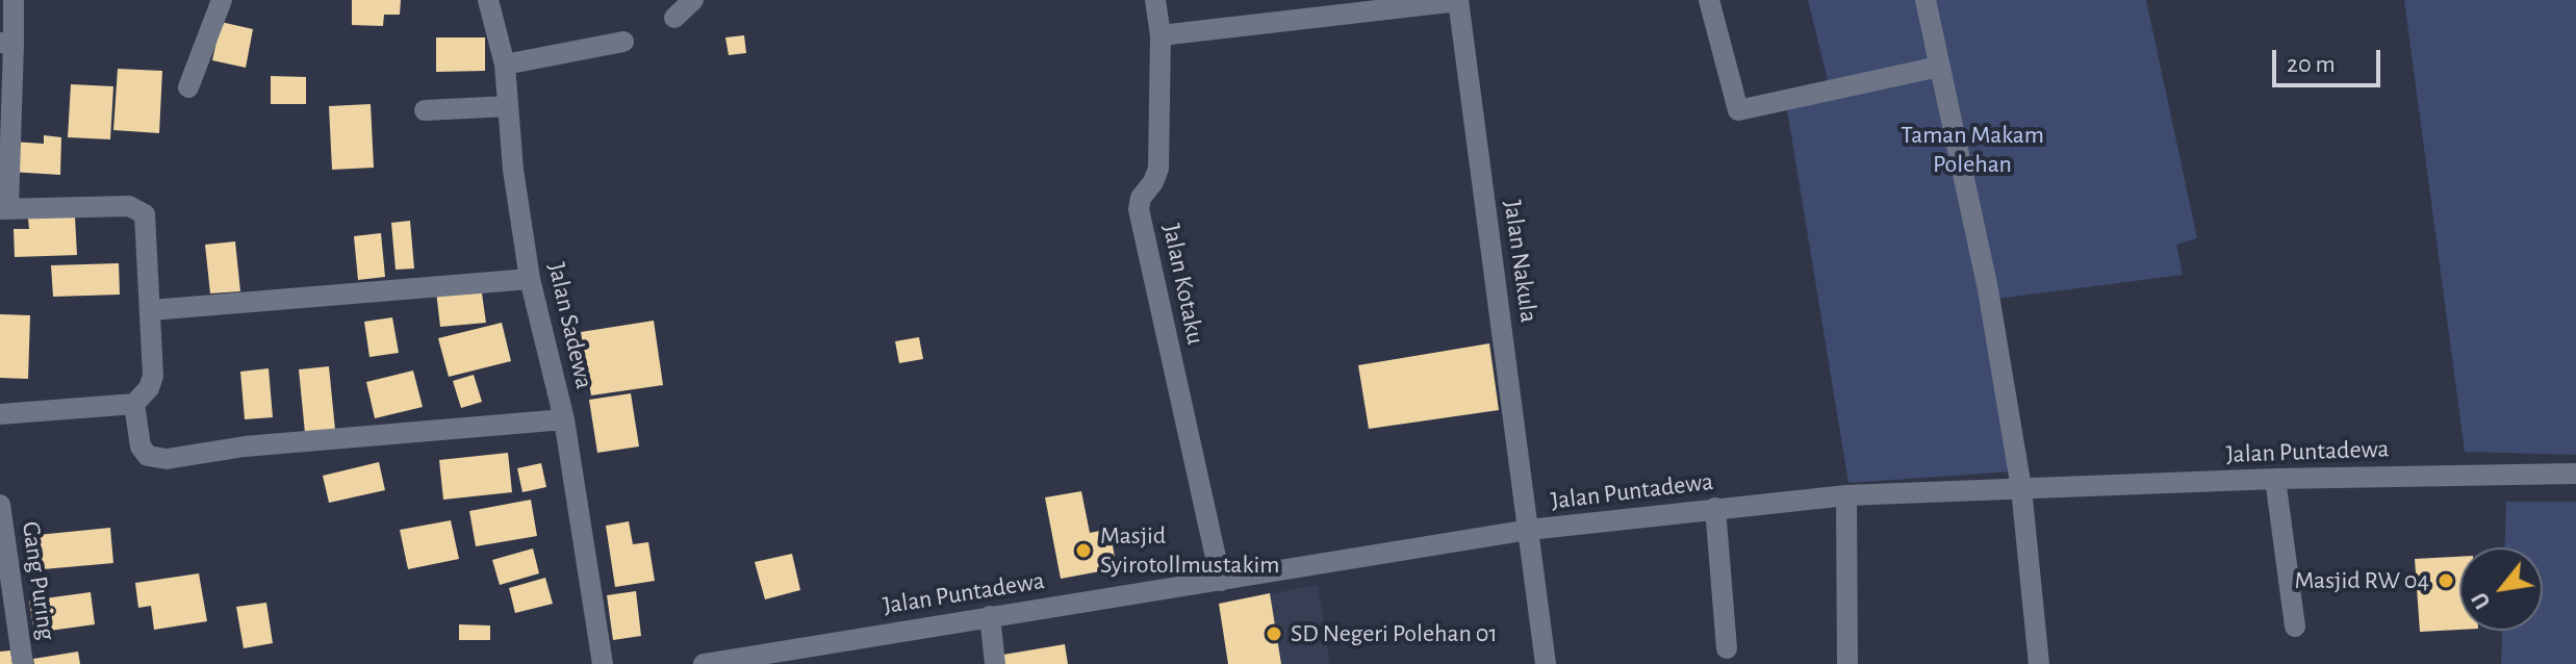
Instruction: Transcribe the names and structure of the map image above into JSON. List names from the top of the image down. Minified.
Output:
{"streets":{"street":["Jalan Nakula","Jalan Kotaku","Jalan Sadewa","Jalan Puntadewa","Gang Puring"]},"crossings":[["Jalan Nakula","Jalan Puntadewa"],["Jalan Kotaku","Jalan Puntadewa"]],"parks":["Taman Makam Polehan"],"places":["Masjid Syirotollmustakim","Masjid RW 04","SD Negeri Polehan 01"],"scale_bar":"20 m","north":"bottom left"}
